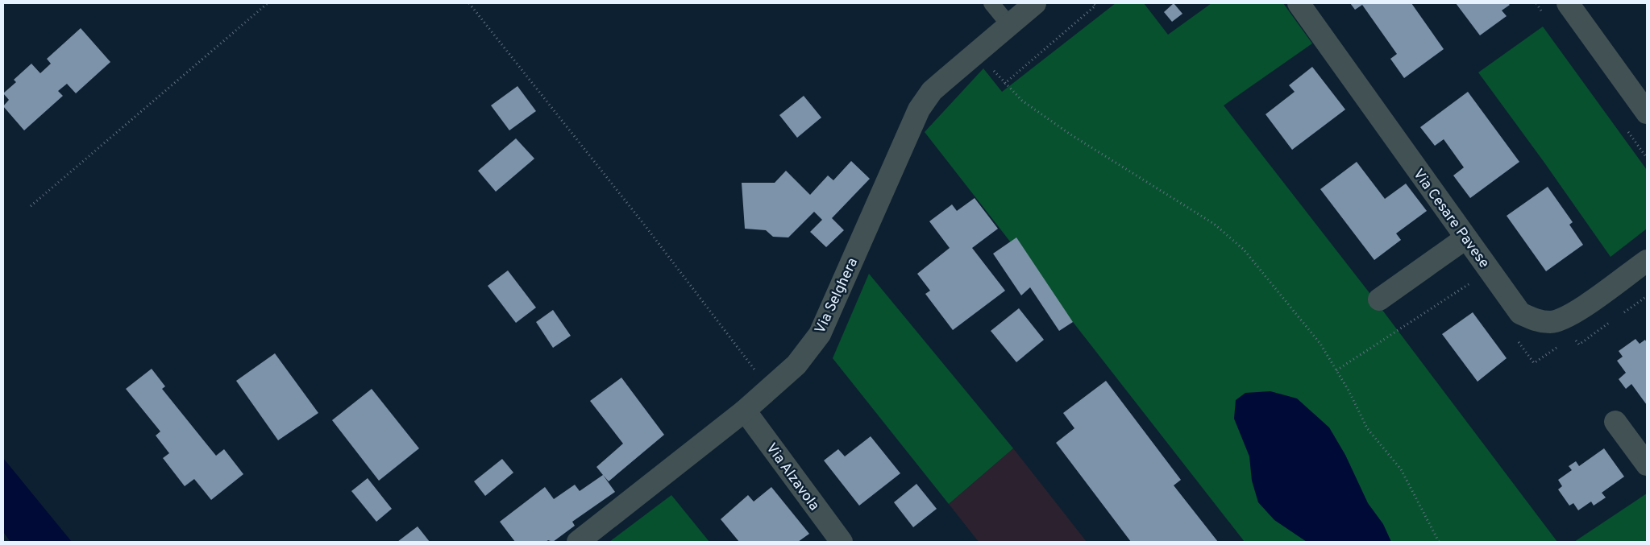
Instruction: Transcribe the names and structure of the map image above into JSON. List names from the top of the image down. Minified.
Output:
{"streets":{"street":["Via Cesare Pavese","Via Selghera","Via Alzavola"]},"crossings":[["Via Selghera","Via Alzavola"]]}
